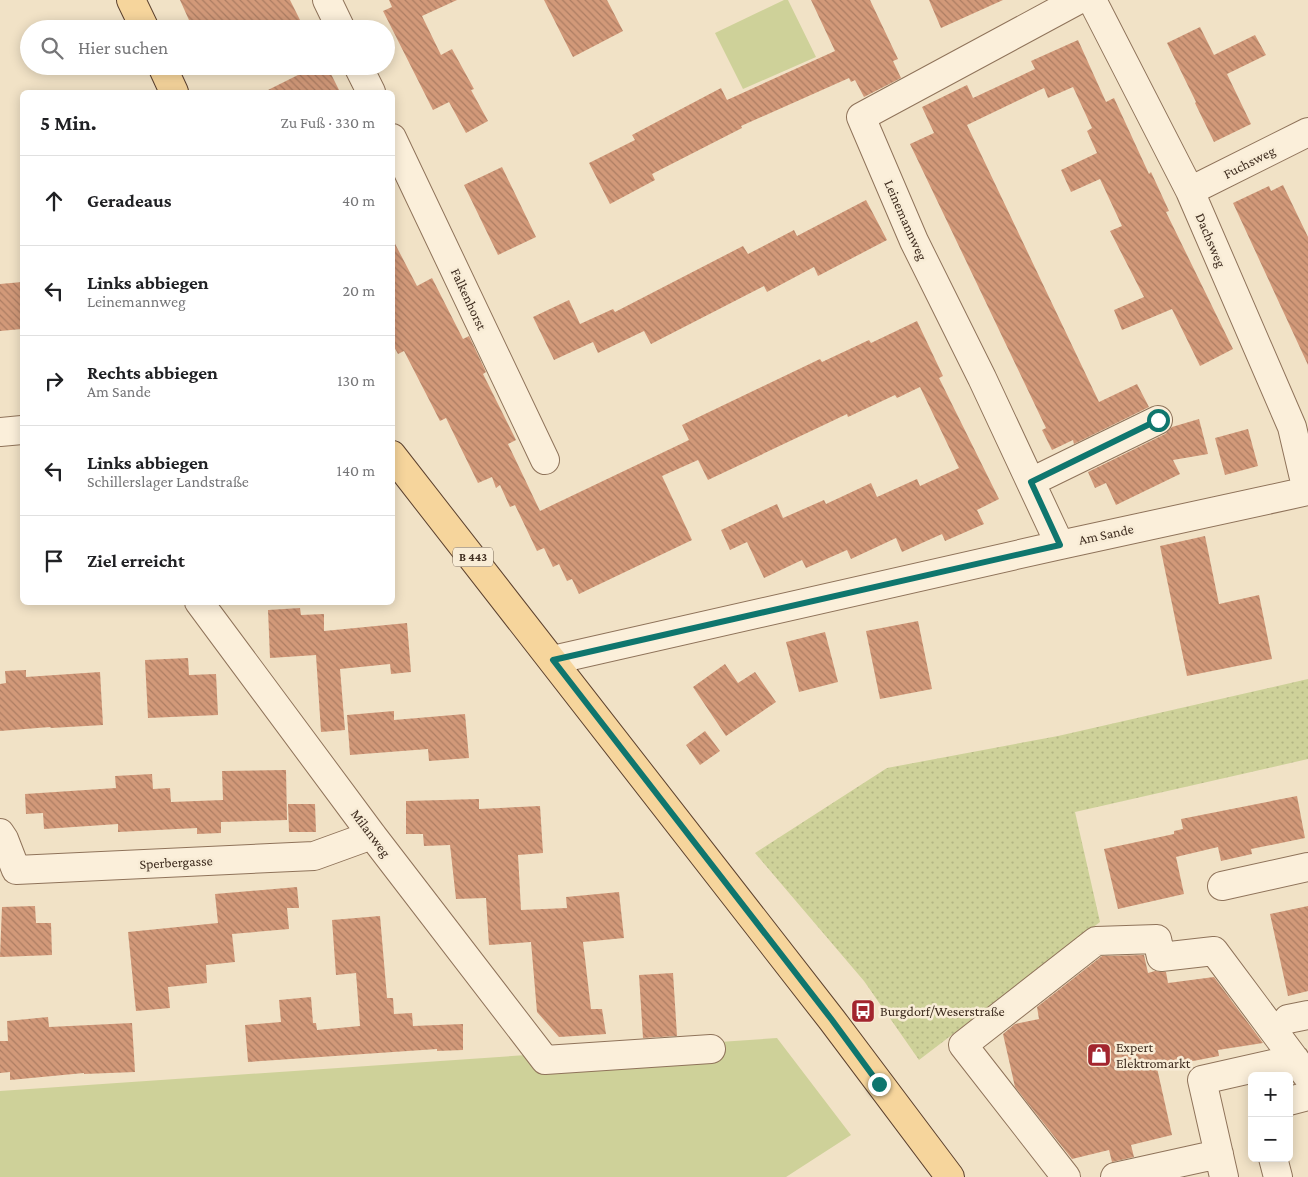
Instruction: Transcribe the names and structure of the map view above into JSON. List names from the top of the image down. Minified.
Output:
{"streets":{"main road":["B 443"],"street":["Fuchsweg","Leinemannweg","Dachsweg","Falkenhorst","Am Sande","Milanweg","Sperbergasse"]},"crossings":[["Fuchsweg","Dachsweg"],["Leinemannweg","Am Sande"],["Dachsweg","Am Sande"],["Am Sande","B 443"],["Milanweg","Sperbergasse"]],"places":{"bus stop":["Burgdorf/Weserstraße"],"shop":["Expert Elektromarkt"]},"page":{"search":"Hier suchen","heading":["5 Min.","Zu Fuß · 330 m"],"list":[["Geradeaus","40 m"],["Links abbiegen","Leinemannweg","20 m"],["Rechts abbiegen","Am Sande","130 m"],["Links abbiegen","Schillerslager Landstraße","140 m"],"Ziel erreicht"],"map_buttons":["+","−"]}}
